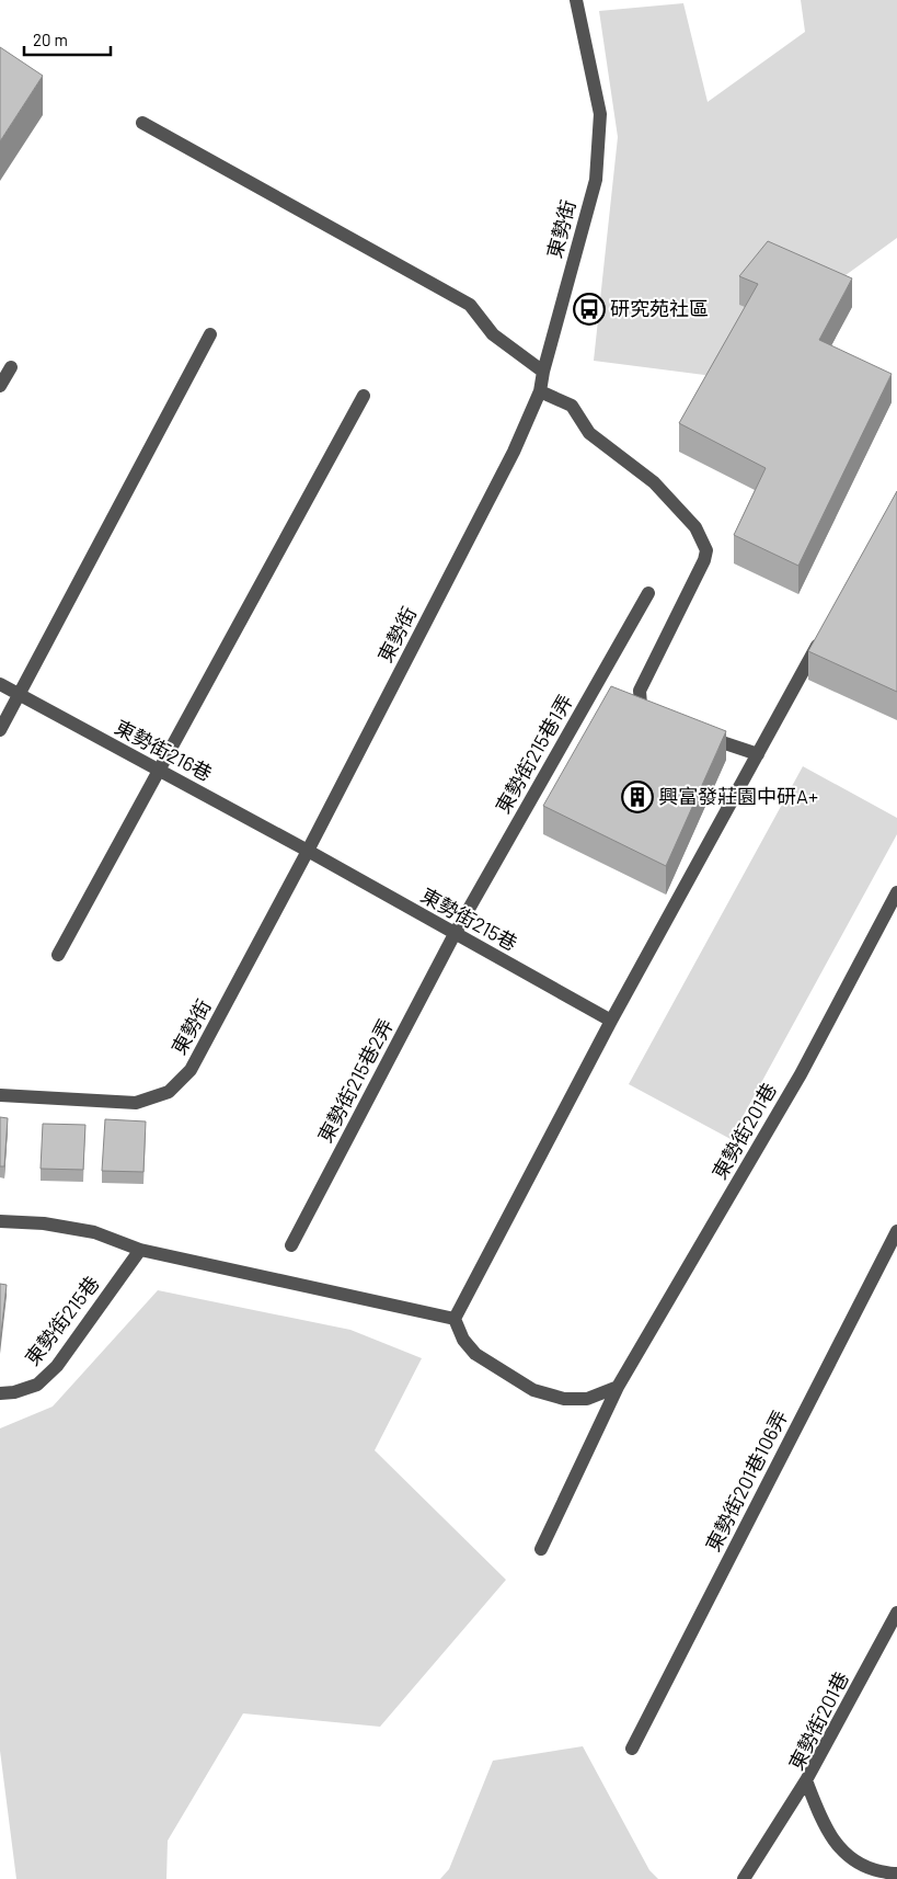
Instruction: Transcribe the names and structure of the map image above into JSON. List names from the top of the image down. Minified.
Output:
{"streets":{"street":["東勢街","東勢街216巷","東勢街215巷1弄","東勢街215巷","東勢街215巷2弄","東勢街201巷","東勢街201巷106弄"]},"crossings":[["東勢街","東勢街216巷"],["東勢街","東勢街215巷"],["東勢街216巷","東勢街215巷"],["東勢街215巷1弄","東勢街215巷"],["東勢街215巷1弄","東勢街215巷2弄"],["東勢街215巷","東勢街215巷2弄"]],"places":{"bus stop":["研究苑社區"],"building":["興富發莊園中研A+"]},"scale_bar":"20 m"}
